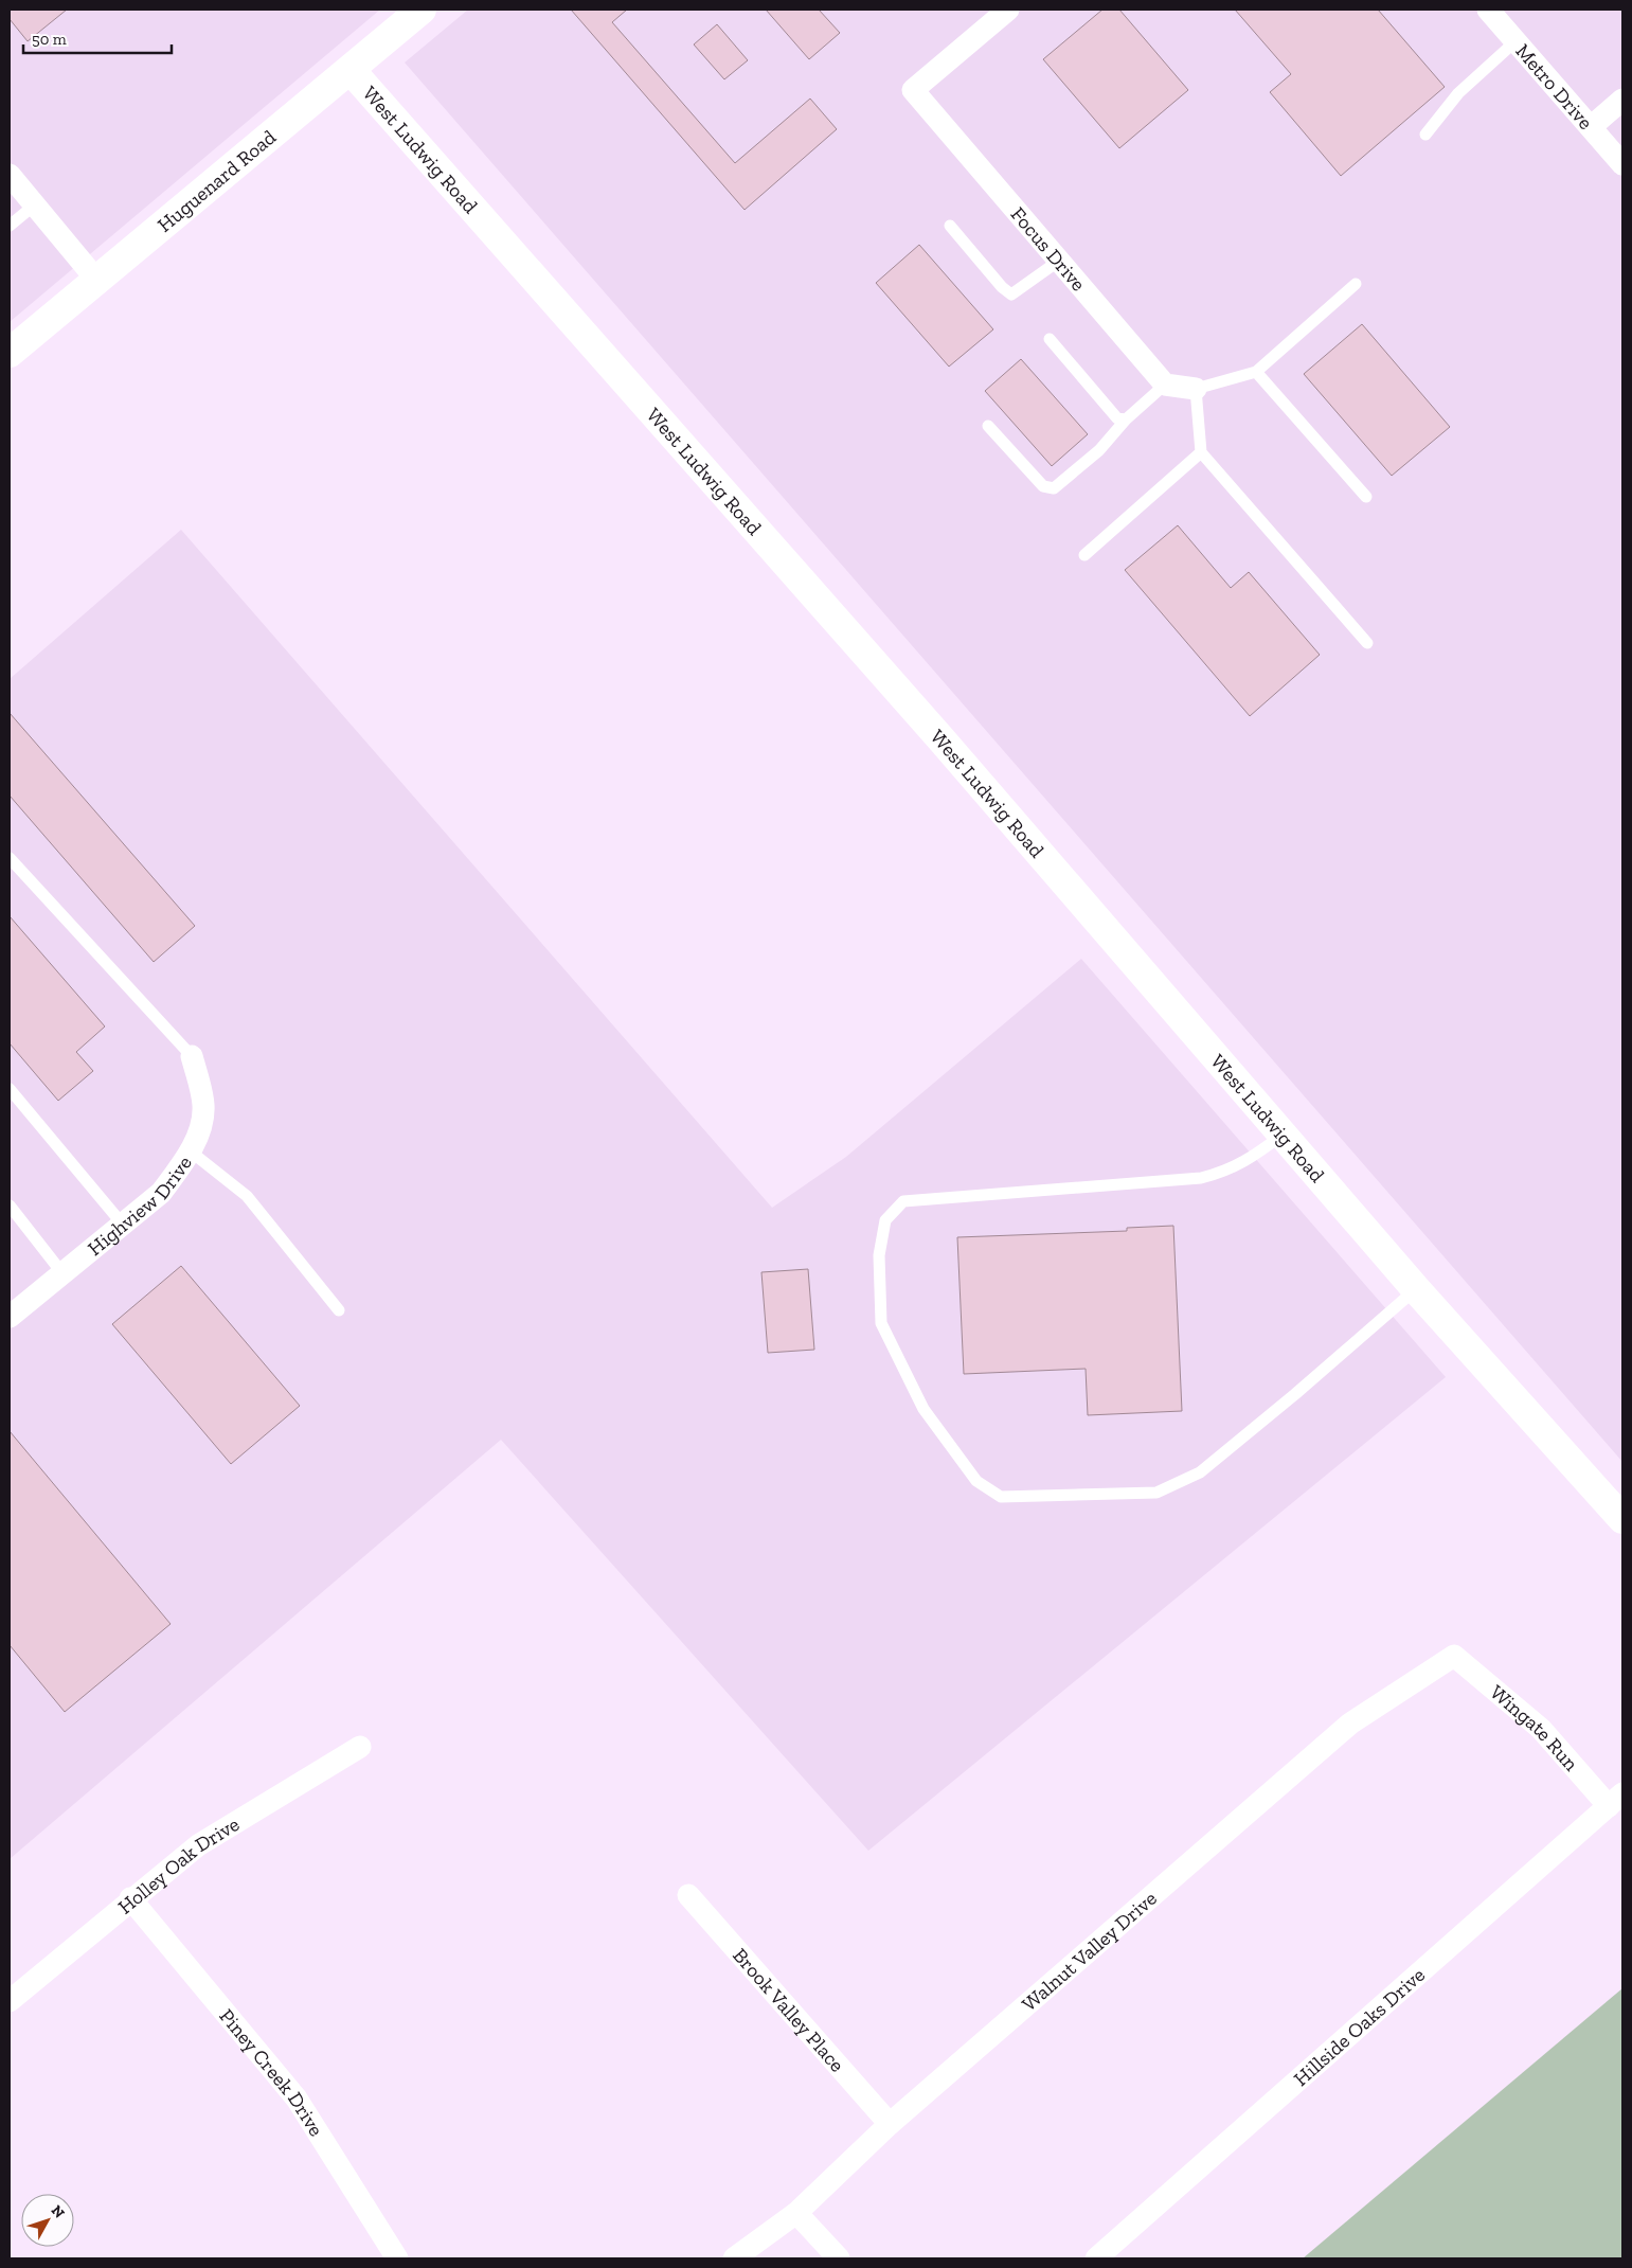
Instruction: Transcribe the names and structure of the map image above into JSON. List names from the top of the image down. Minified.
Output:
{"streets":{"main road":["West Ludwig Road","Huguenard Road"],"street":["Metro Drive","Focus Drive","Highview Drive","Wingate Run","Holley Oak Drive","Walnut Valley Drive","Brook Valley Place","Hillside Oaks Drive","Piney Creek Drive"]},"crossings":[["West Ludwig Road","Huguenard Road"],["Wingate Run","Walnut Valley Drive"],["Wingate Run","Hillside Oaks Drive"],["Holley Oak Drive","Piney Creek Drive"],["Walnut Valley Drive","Brook Valley Place"]],"scale_bar":"50 m","north":"top right"}
